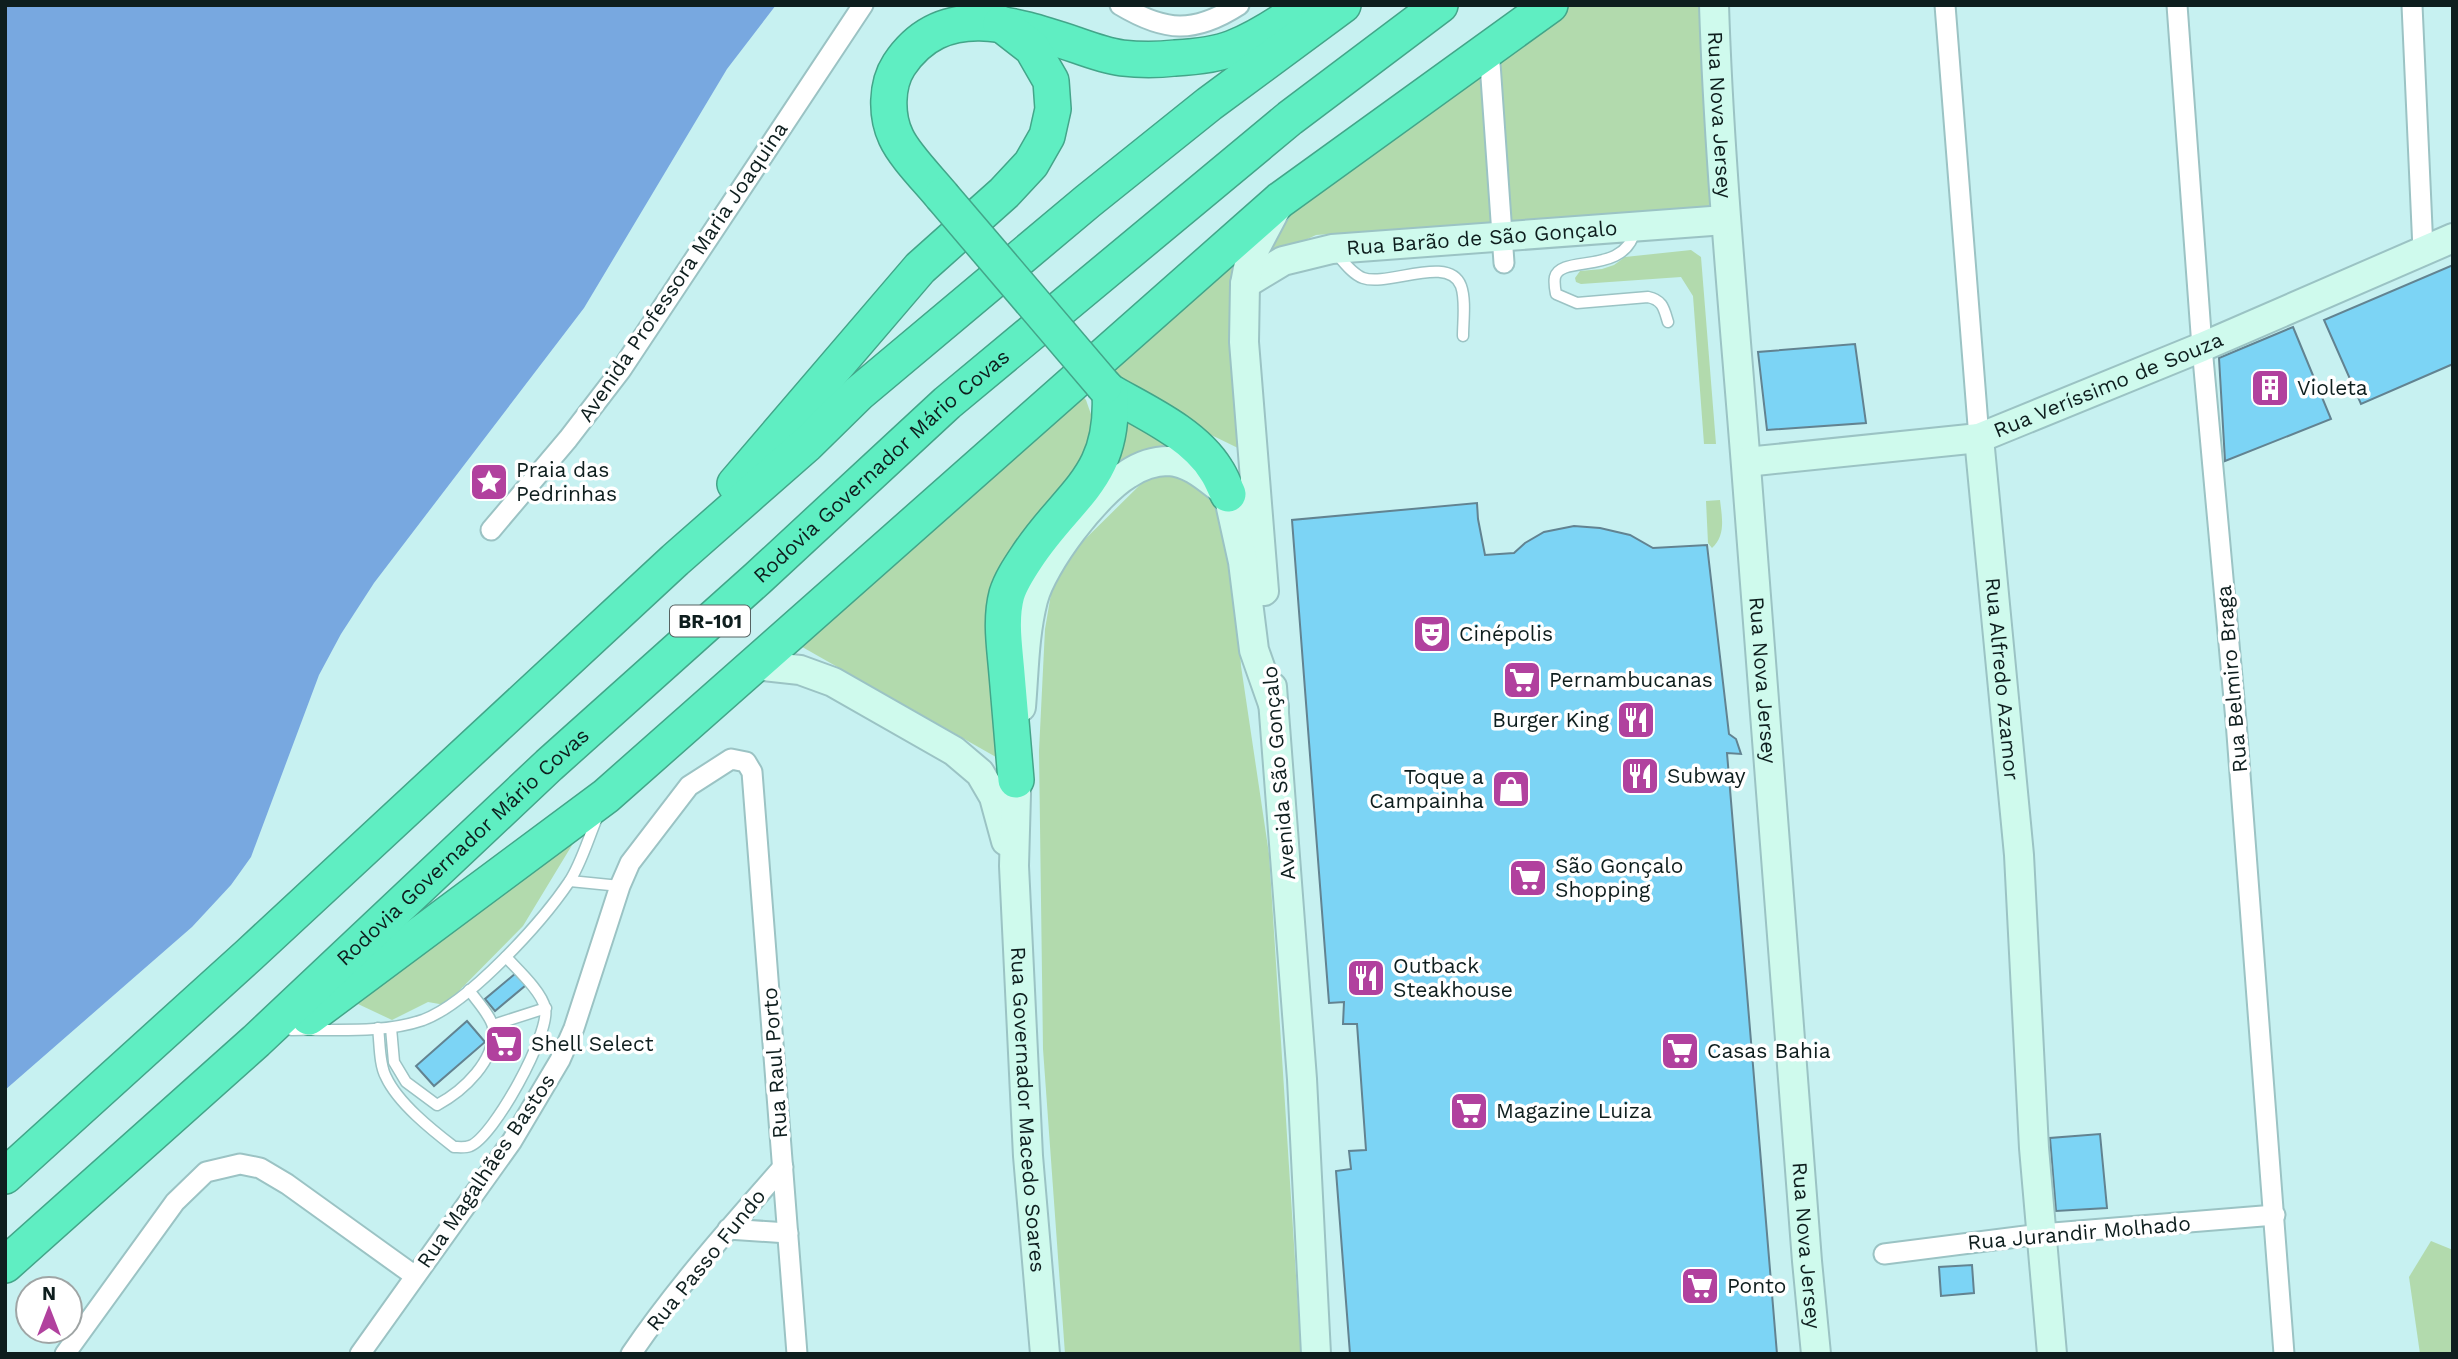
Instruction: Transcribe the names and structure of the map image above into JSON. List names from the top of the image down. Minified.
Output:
{"streets":{"highway":["Rodovia Governador Mário Covas","BR-101"],"street":["Rua Nova Jersey","Rua Barão de São Gonçalo","Avenida Professora Maria Joaquina","Rua Veríssimo de Souza","Rua Alfredo Azamor","Rua Belmiro Braga","Avenida São Gonçalo","Rua Raul Porto","Rua Governador Macedo Soares","Rua Magalhães Bastos","Rua Jurandir Molhado","Rua Passo Fundo"]},"crossings":[["Rua Nova Jersey","Rua Barão de São Gonçalo"],["Rua Nova Jersey","Rua Veríssimo de Souza"],["Rua Barão de São Gonçalo","Avenida São Gonçalo"],["Rua Veríssimo de Souza","Rua Alfredo Azamor"],["Rua Veríssimo de Souza","Rua Belmiro Braga"],["Rua Alfredo Azamor","Rua Jurandir Molhado"],["Rua Belmiro Braga","Rua Jurandir Molhado"],["Rua Raul Porto","Rua Magalhães Bastos"],["Rua Raul Porto","Rua Passo Fundo"]],"places":{"building":["Violeta"],"place":["Praia das Pedrinhas"],"theatre":["Cinépolis"],"supermarket":["Pernambucanas","São Gonçalo Shopping","Shell Select","Casas Bahia","Magazine Luiza","Ponto"],"restaurant":["Burger King","Subway","Outback Steakhouse"],"shop":["Toque a Campainha"]},"north":"top"}
